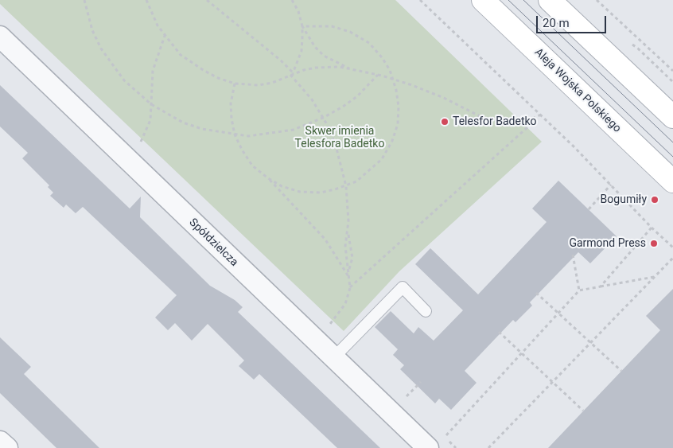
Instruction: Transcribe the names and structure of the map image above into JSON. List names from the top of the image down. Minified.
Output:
{"streets":{"main road":["Aleja Wojska Polskiego"],"street":["Spółdzielcza"]},"parks":["Skwer imienia Telesfora Badetko"],"places":["Telesfor Badetko","Bogumiły","Garmond Press"],"scale_bar":"20 m"}
